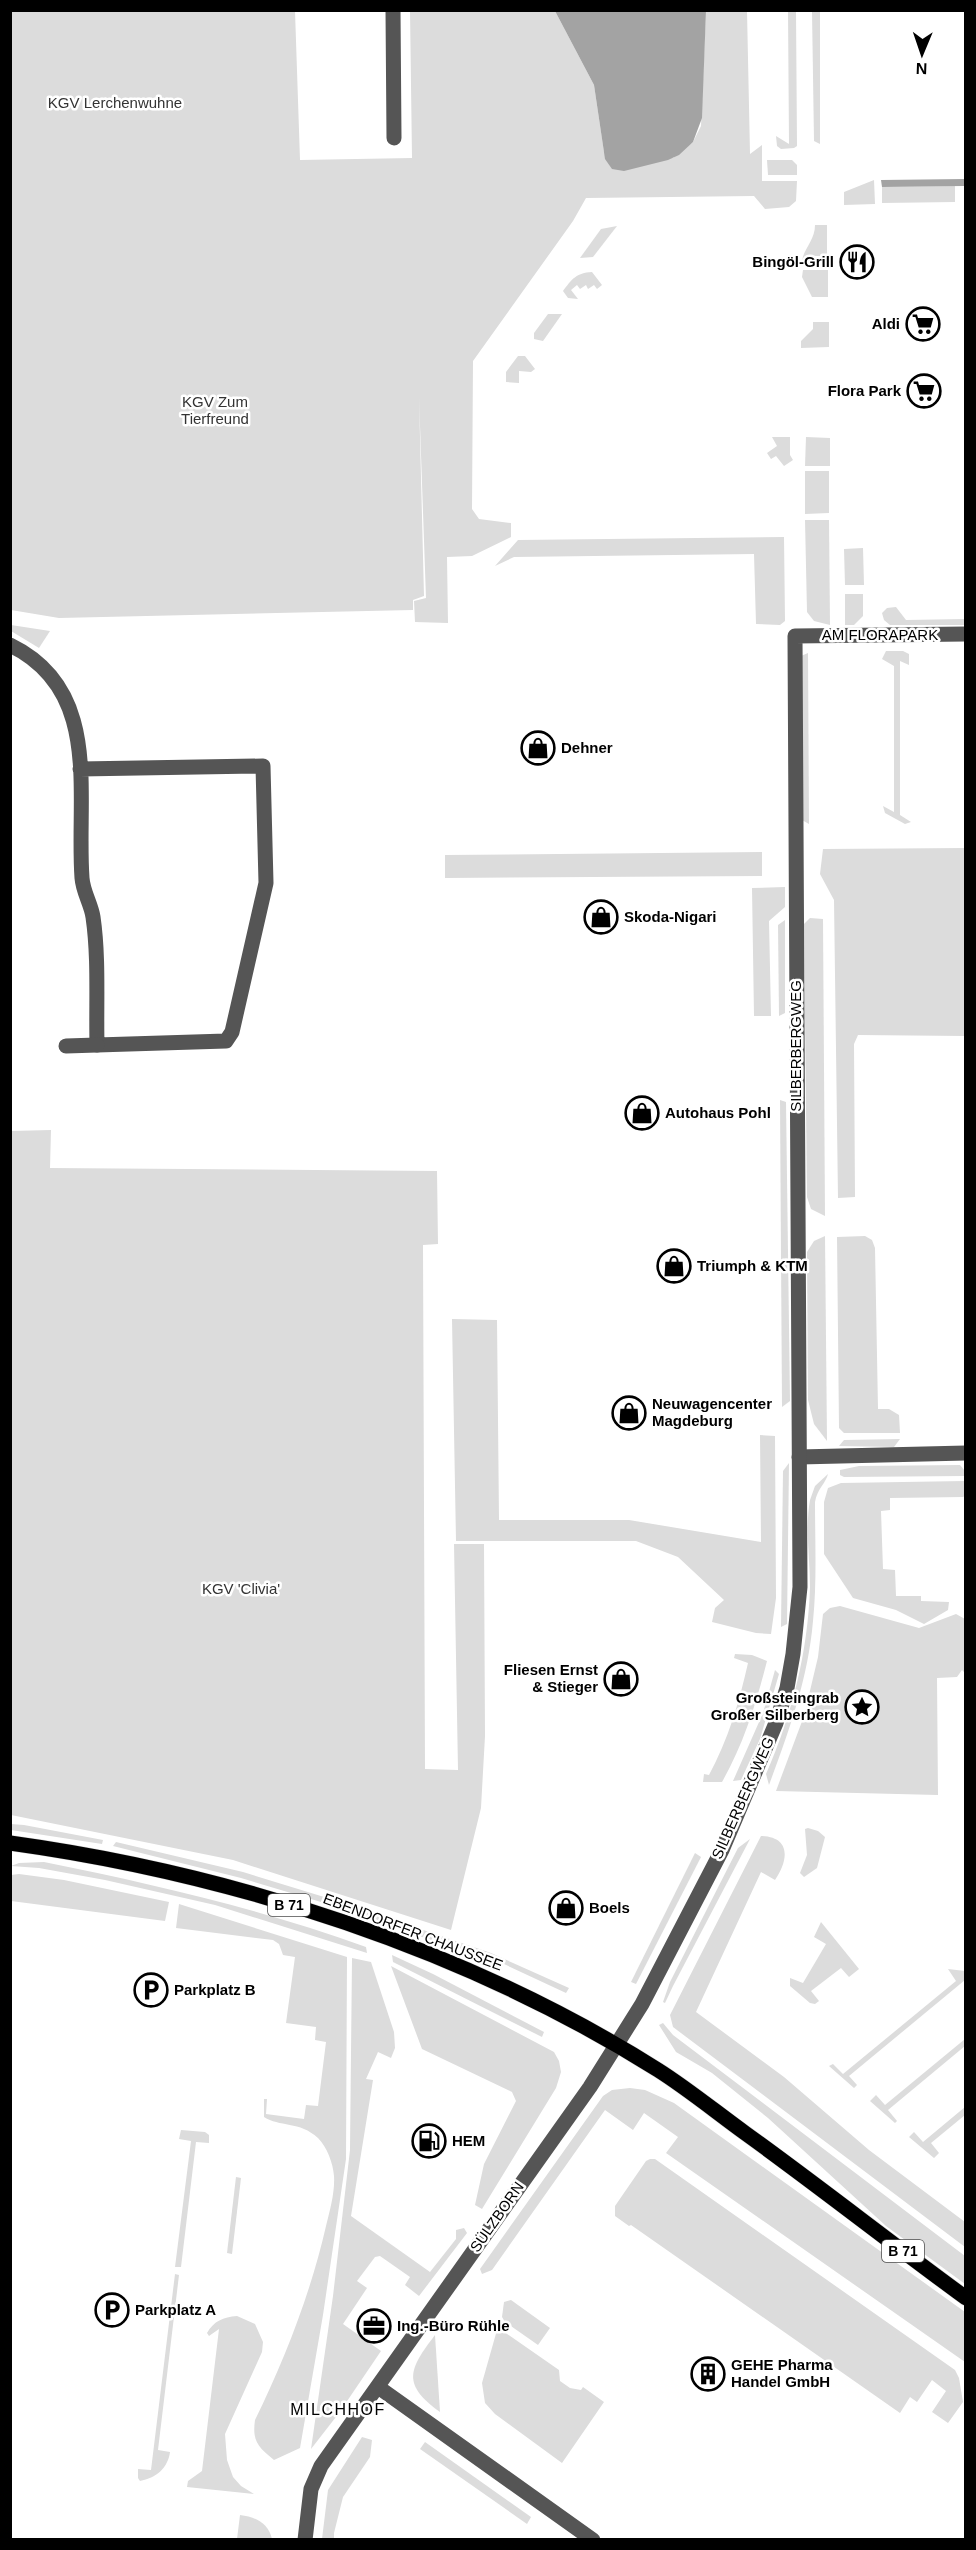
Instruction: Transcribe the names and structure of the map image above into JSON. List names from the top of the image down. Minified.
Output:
{"streets":{"main road":["B 71","EBENDORFER CHAUSSEE"],"street":["AM FLORAPARK","SILBERBERGWEG","SÜLZBORN"]},"crossings":[["AM FLORAPARK","SILBERBERGWEG"],["SILBERBERGWEG","EBENDORFER CHAUSSEE"],["SILBERBERGWEG","SÜLZBORN"],["EBENDORFER CHAUSSEE","SÜLZBORN"]],"districts":["MILCHHOF"],"parks":["KGV Lerchenwuhne","KGV Zum Tierfreund","KGV 'Clivia'"],"places":{"restaurant":["Bingöl-Grill"],"supermarket":["Aldi","Flora Park"],"shop":["Dehner","Skoda-Nigari","Autohaus Pohl","Triumph & KTM","Neuwagencenter Magdeburg","Fliesen Ernst & Stieger","Boels"],"place":["Großsteingrab Großer Silberberg"],"parking":["Parkplatz B","Parkplatz A"],"fuel station":["HEM"],"office":["Ing.-Büro Rühle"],"building":["GEHE Pharma Handel GmbH"]},"north":"bottom"}
